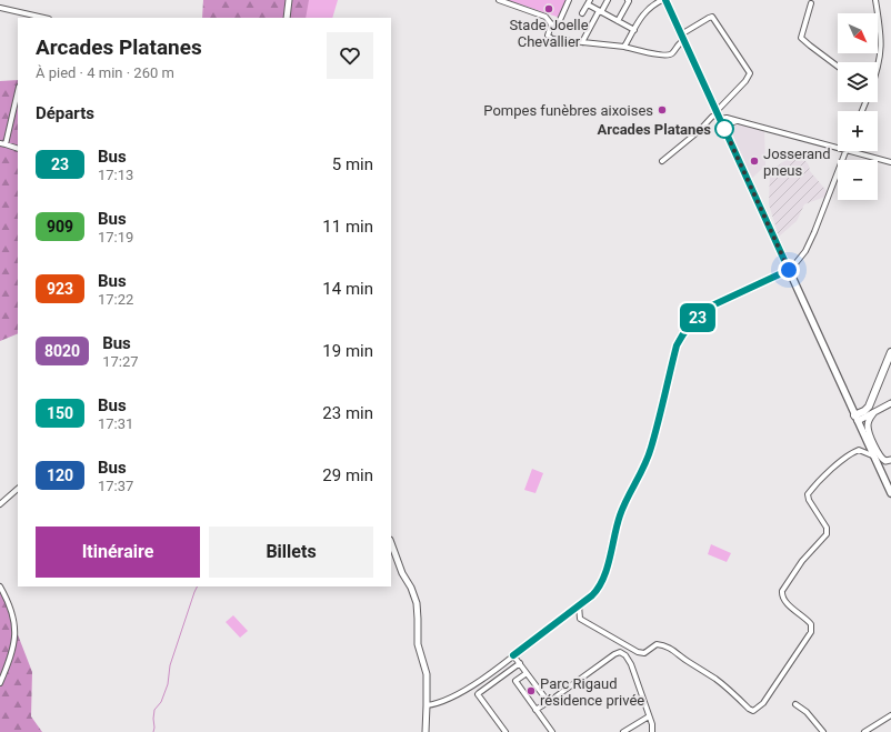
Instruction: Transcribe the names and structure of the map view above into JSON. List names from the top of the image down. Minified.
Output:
{"places":["Stade Joelle Chevallier","Pompes funèbres aixoises","Arcades Platanes","Josserand pneus","Parc Rigaud résidence privée"],"lines":["bus line 23"],"north":"bottom right","page":{"on_map":"23","map_buttons":["+","−"],"heading":[["Arcades Platanes","À pied · 4 min · 260 m"],"Départs"],"list":[{"mark":"23","name":"Bus","note":"17:13","value":"5 min"},{"mark":"909","name":"Bus","note":"17:19","value":"11 min"},{"mark":"923","name":"Bus","note":"17:22","value":"14 min"},{"mark":"8020","name":"Bus","note":"17:27","value":"19 min"},{"mark":"150","name":"Bus","note":"17:31","value":"23 min"},{"mark":"120","name":"Bus","note":"17:37","value":"29 min"}],"buttons":["Itinéraire","Billets"]}}
